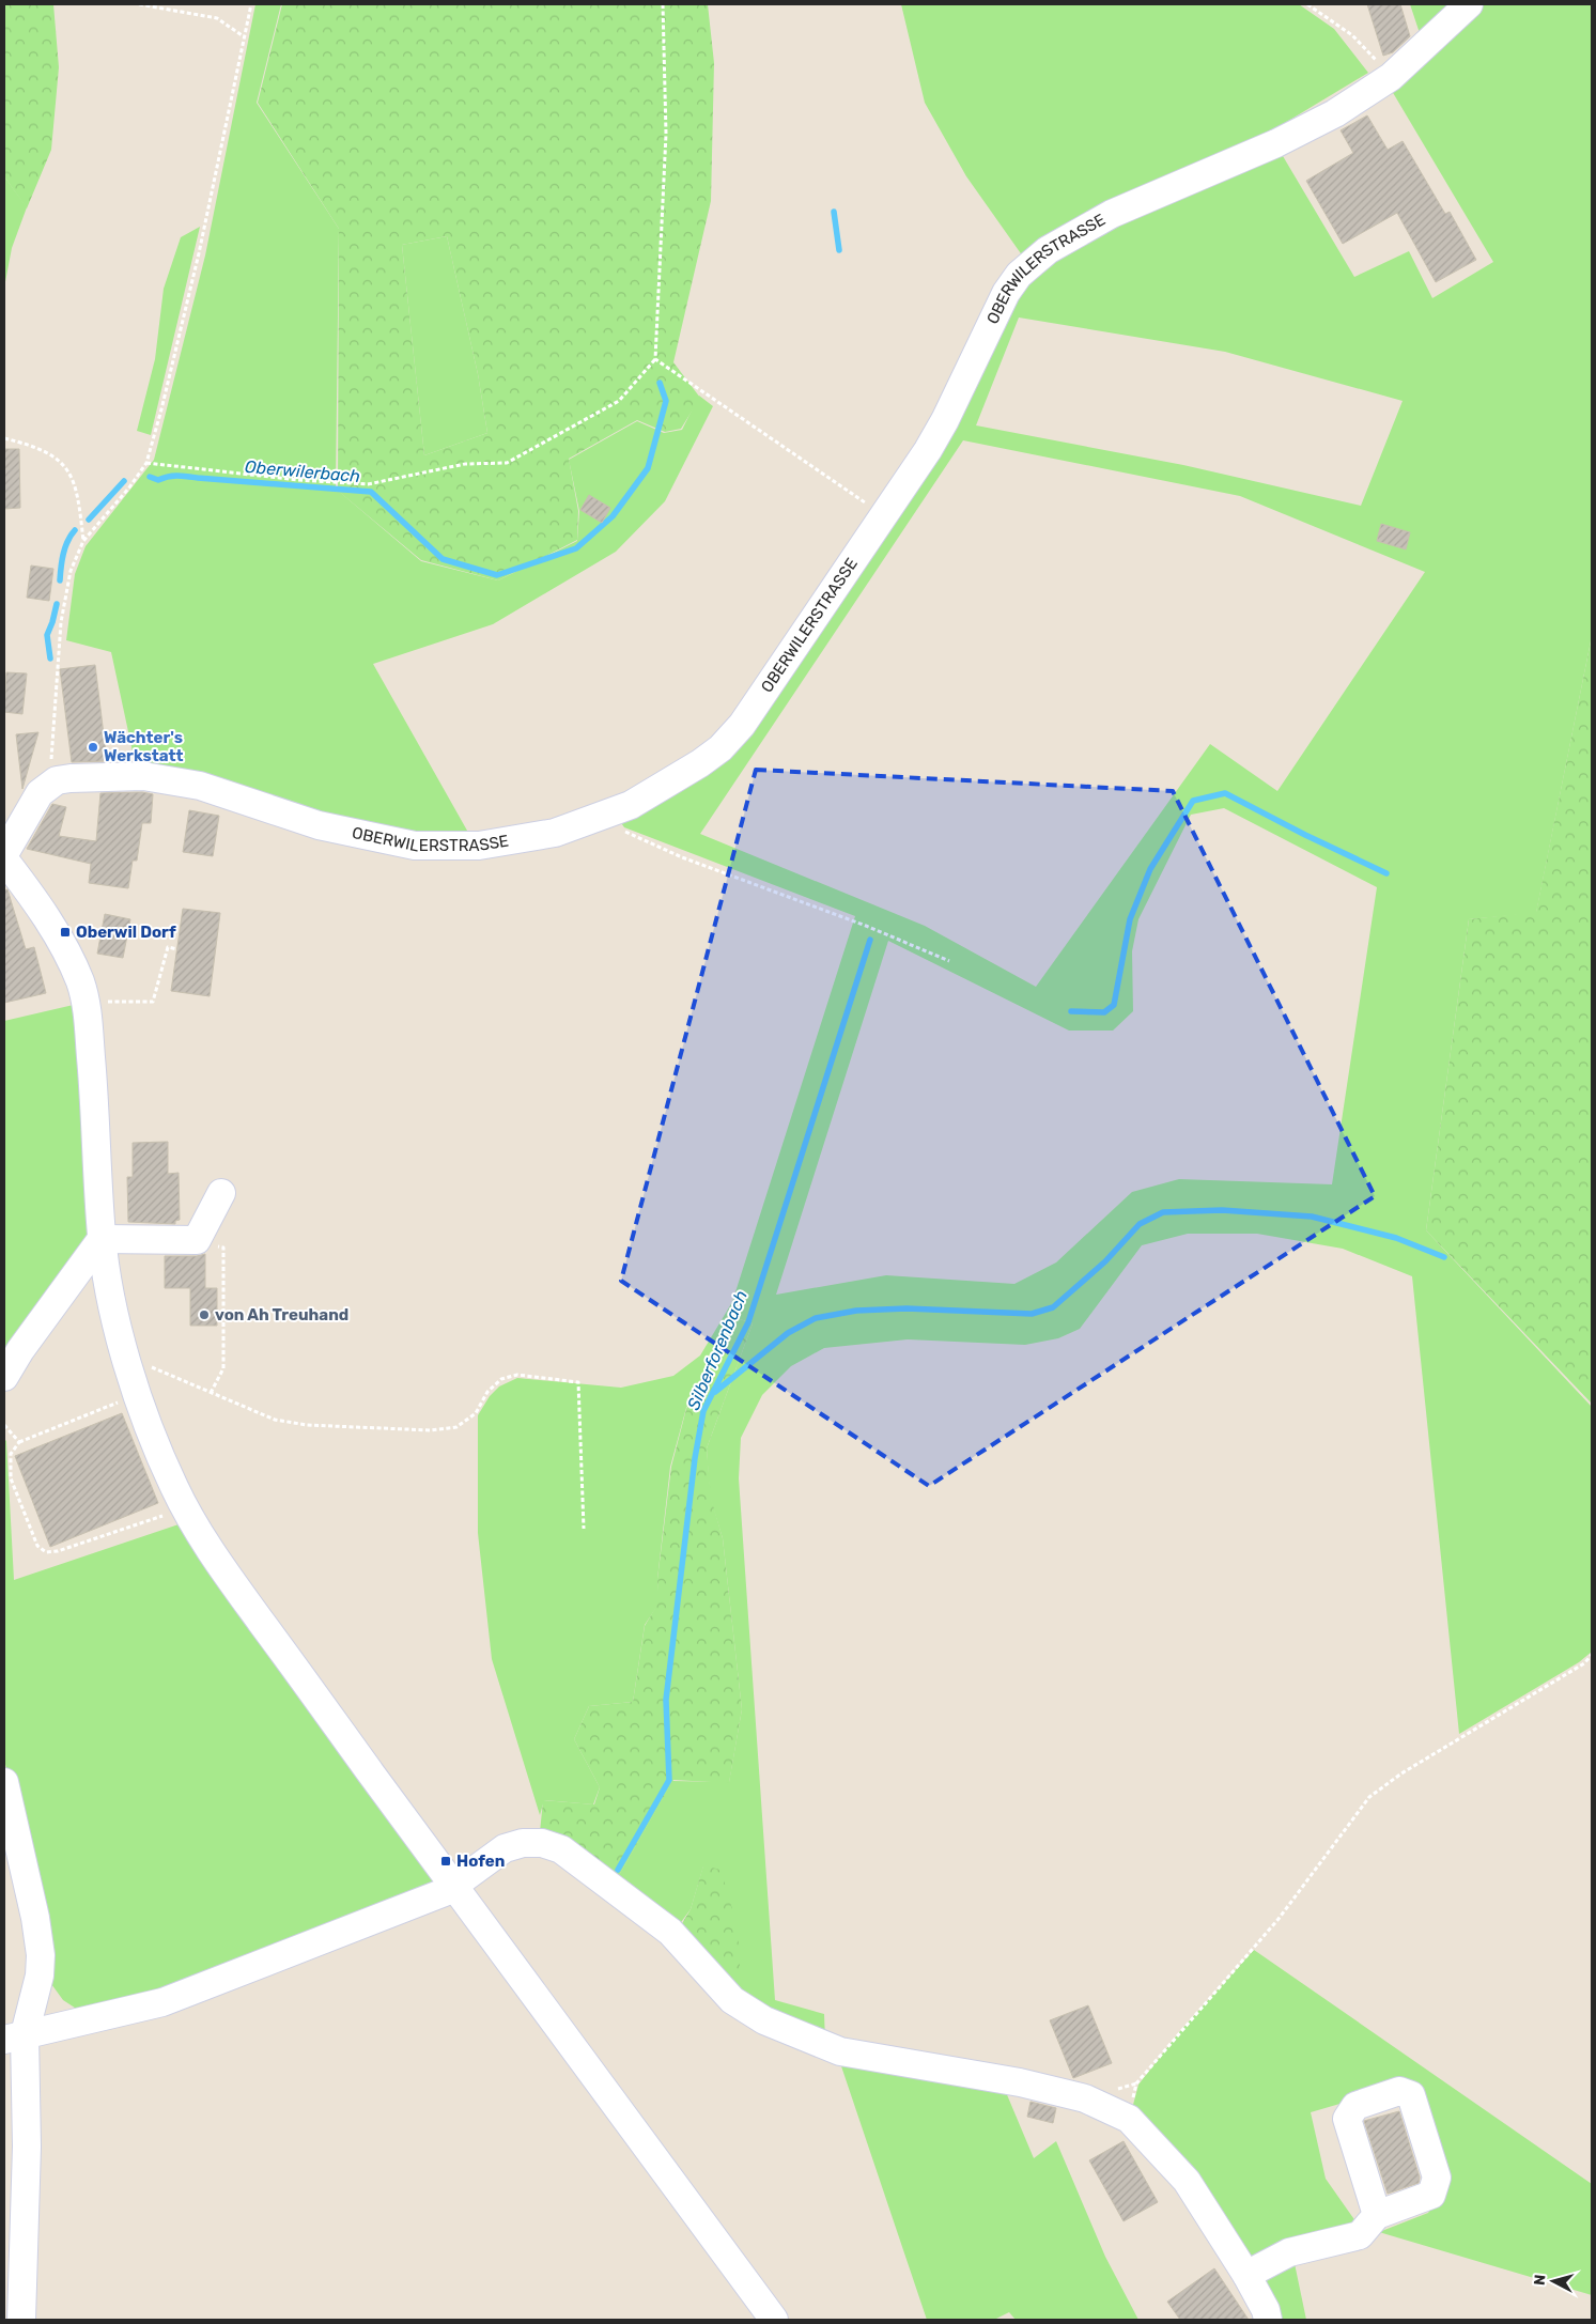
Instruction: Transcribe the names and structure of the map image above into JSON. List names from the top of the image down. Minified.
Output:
{"streets":{"street":["OBERWILERSTRASSE"]},"water":["Oberwilerbach","Silberforenbach"],"places":{"other":["Wächter's Werkstatt","von Ah Treuhand"],"transit":["Oberwil Dorf","Hofen"]},"north":"left"}
